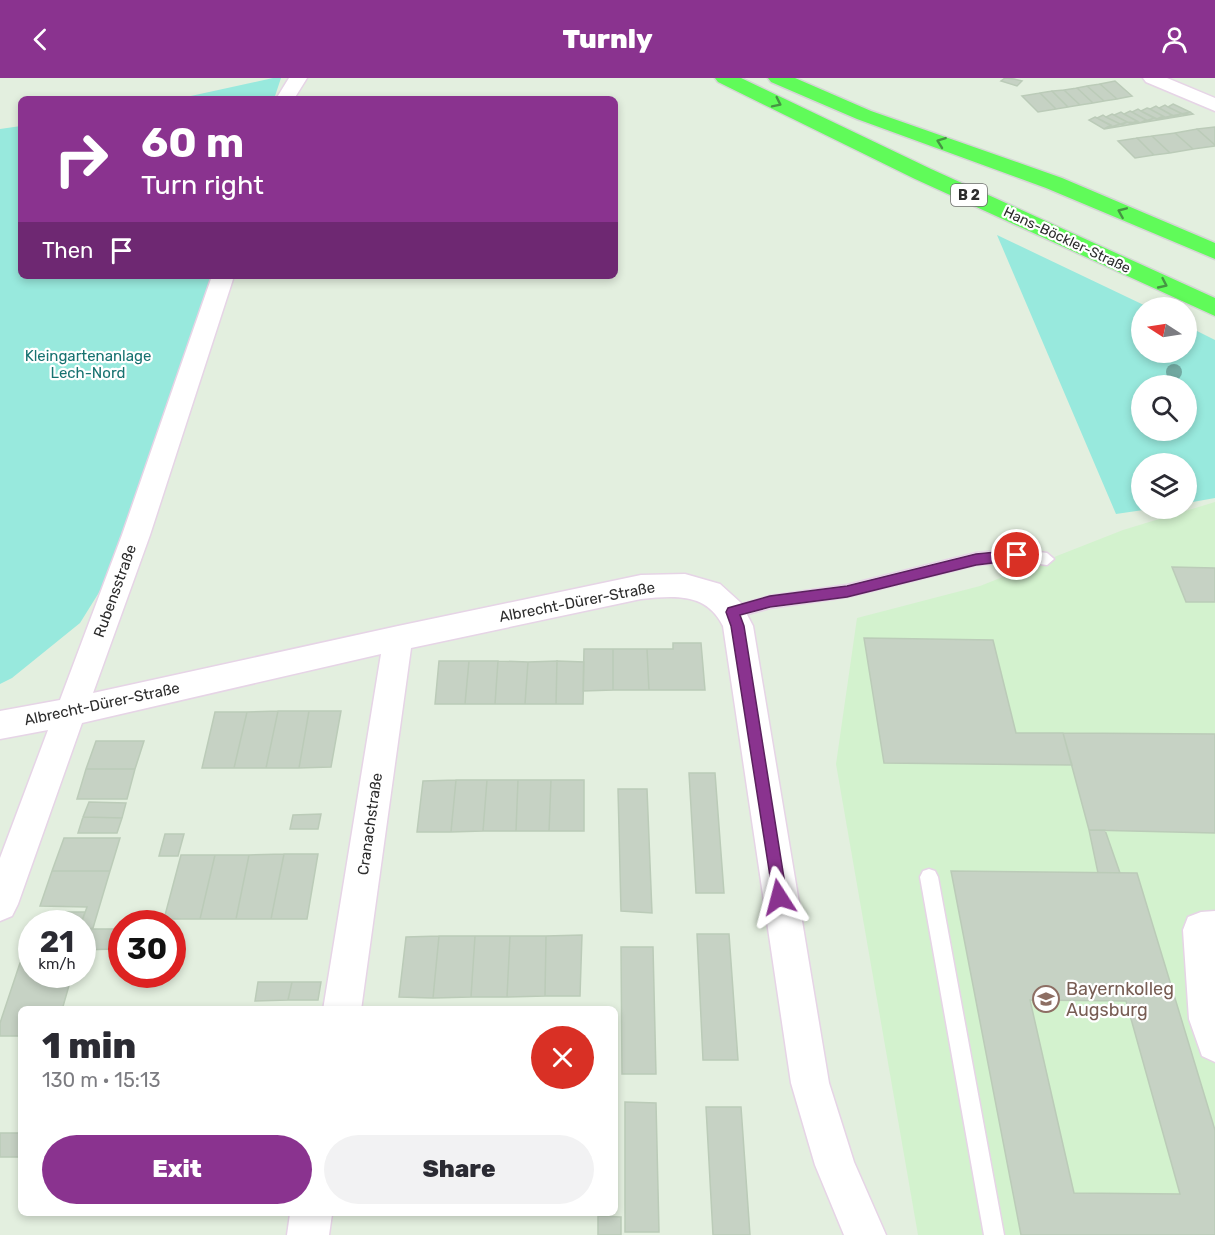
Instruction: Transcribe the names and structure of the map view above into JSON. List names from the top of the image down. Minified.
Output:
{"streets":{"main road":["B 2","Hans-Böckler-Straße"],"street":["Rubensstraße","Albrecht-Dürer-Straße","Cranachstraße"]},"crossings":[["Rubensstraße","Albrecht-Dürer-Straße"],["Albrecht-Dürer-Straße","Cranachstraße"]],"parks":["Kleingartenanlage Lech-Nord"],"places":{"school or university":["Bayernkolleg Augsburg"]},"north":"left","page":{"header":"Turnly","turn":["60 m","Turn right"],"then":"Then","speed":"21 km/h","limit":"30","heading":["1 min","130 m · 15:13"],"buttons":["Exit","Share"]}}
